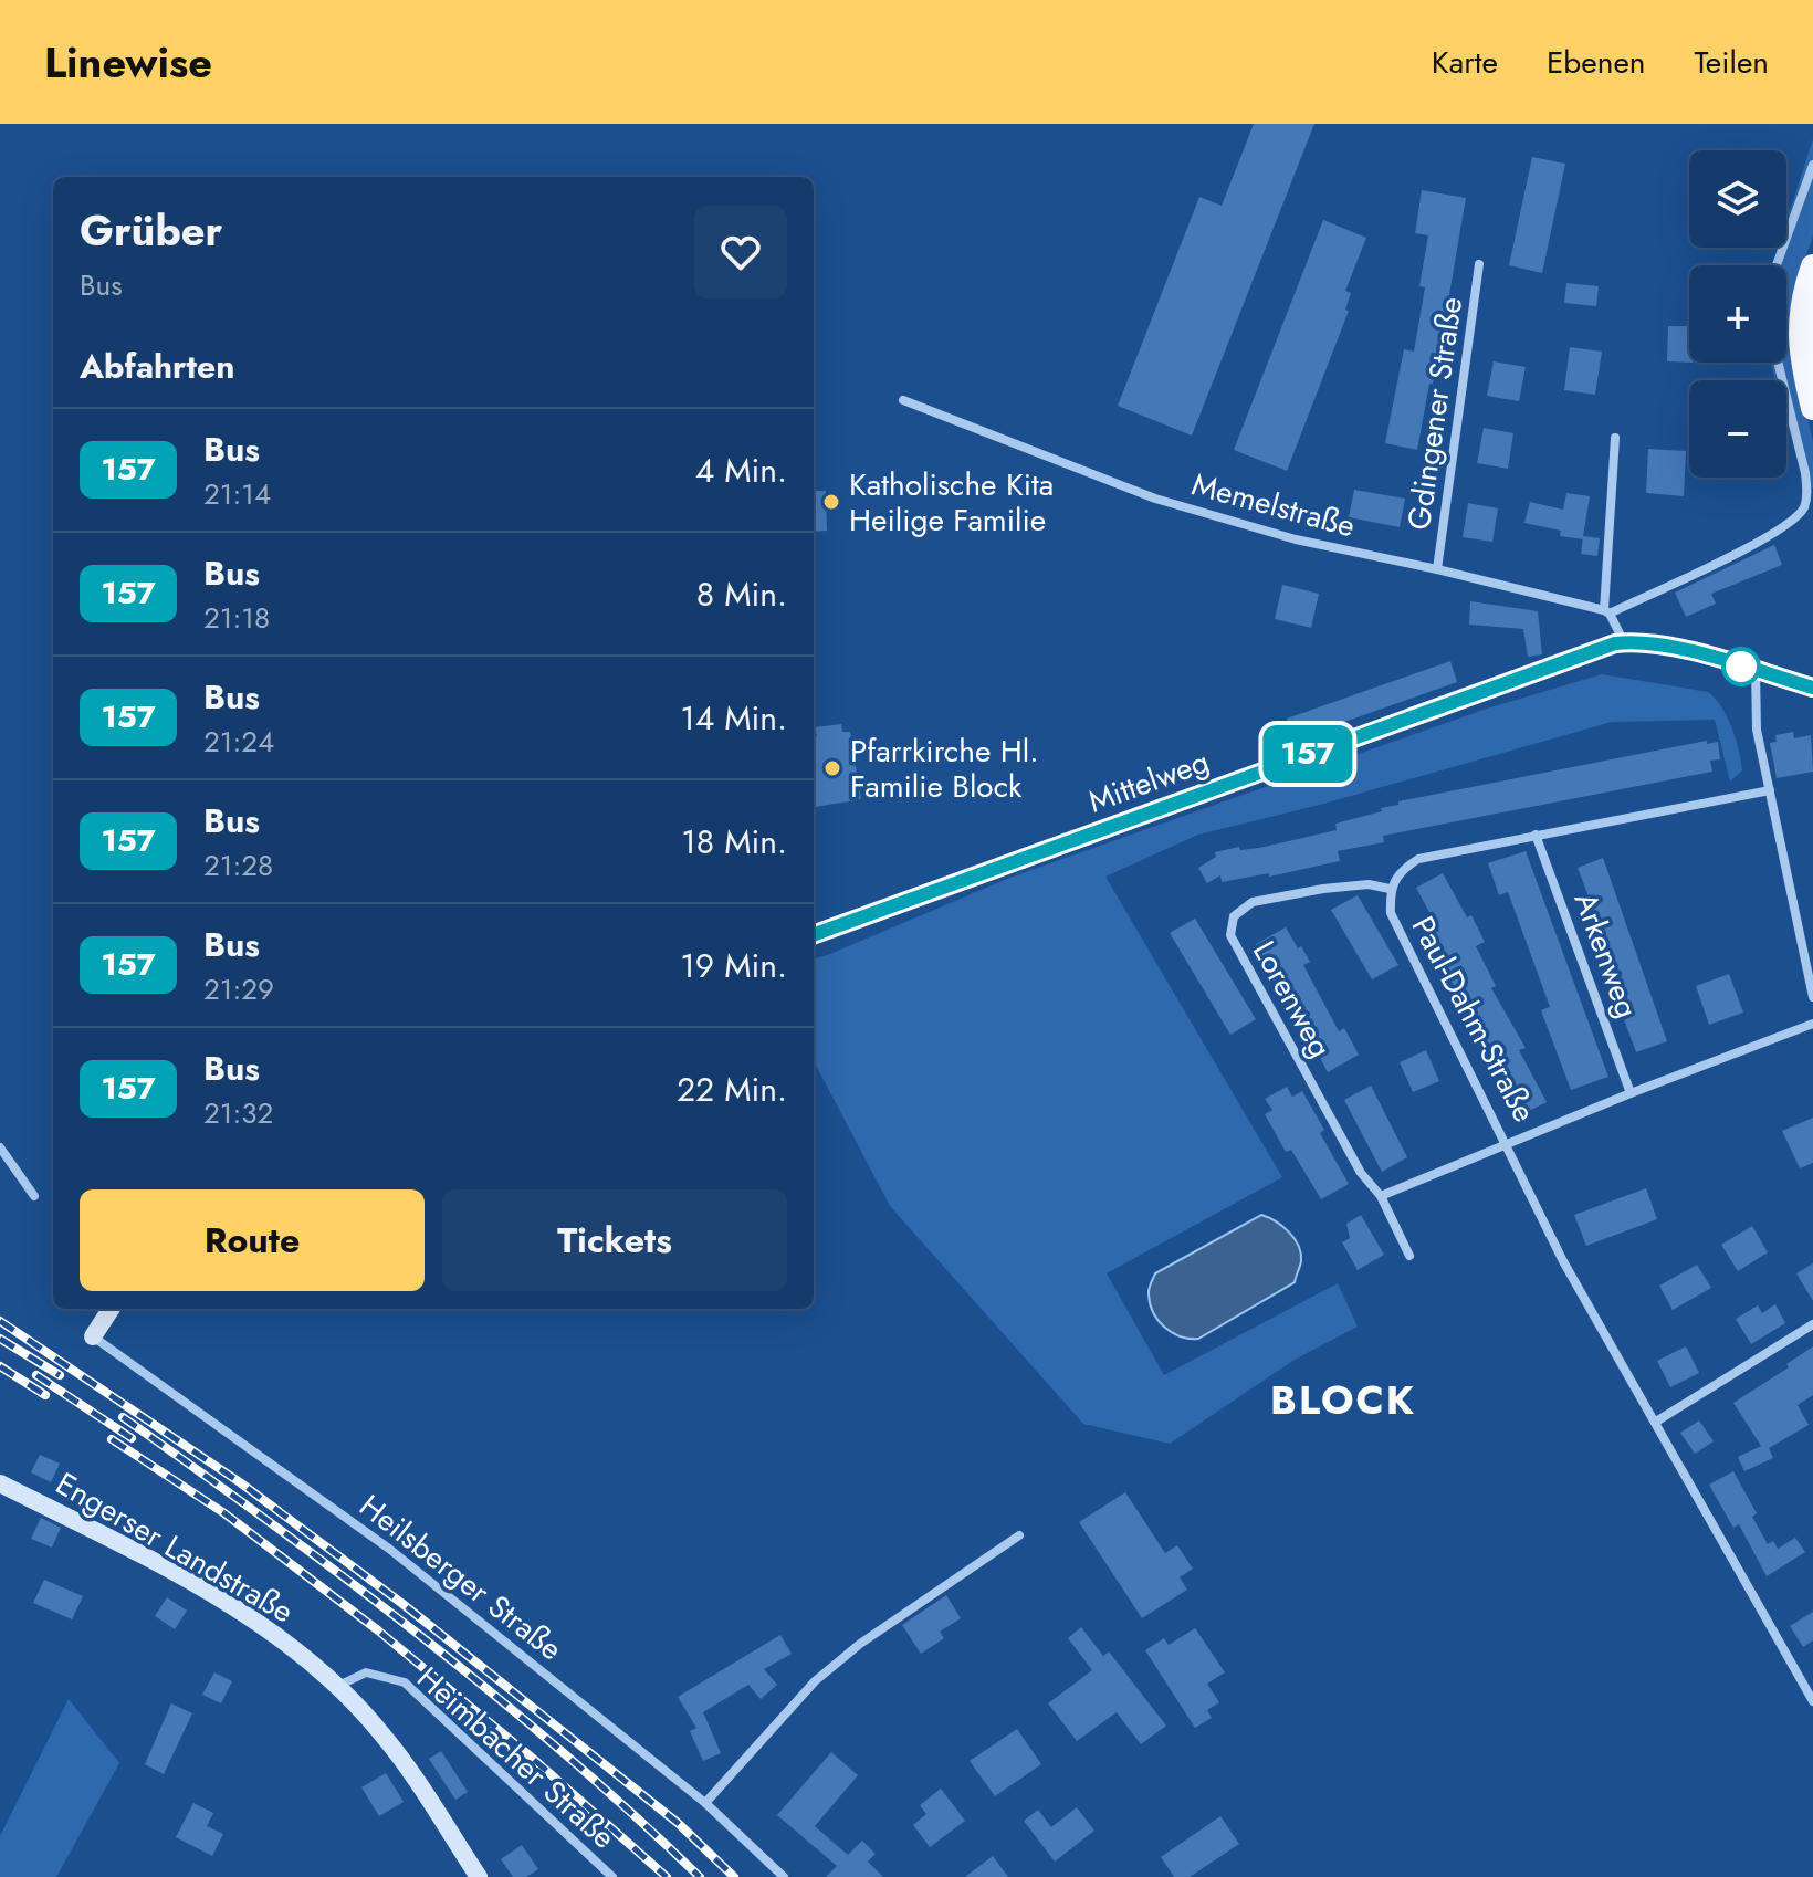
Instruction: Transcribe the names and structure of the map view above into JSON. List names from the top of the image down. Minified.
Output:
{"streets":{"main road":["Mittelweg","Engerser Landstraße"],"street":["Gdingener Straße","Memelstraße","Arkenweg","Lorenweg","Paul-Dahm-Straße","Heilsberger Straße","Heimbacher Straße"]},"crossings":[["Gdingener Straße","Memelstraße"],["Arkenweg","Paul-Dahm-Straße"],["Lorenweg","Paul-Dahm-Straße"],["Engerser Landstraße","Heimbacher Straße"]],"districts":["BLOCK"],"places":["Katholische Kita Heilige Familie","Pfarrkirche Hl. Familie Block"],"lines":["bus line 157"],"page":{"header":"Linewise","nav":["Karte","Ebenen","Teilen"],"on_map":"157","map_buttons":["+","−"],"heading":[["Grüber","Bus"],"Abfahrten"],"list":[{"mark":"157","name":"Bus","note":"21:14","value":"4 Min."},{"mark":"157","name":"Bus","note":"21:18","value":"8 Min."},{"mark":"157","name":"Bus","note":"21:24","value":"14 Min."},{"mark":"157","name":"Bus","note":"21:28","value":"18 Min."},{"mark":"157","name":"Bus","note":"21:29","value":"19 Min."},{"mark":"157","name":"Bus","note":"21:32","value":"22 Min."}],"buttons":["Route","Tickets"]}}
